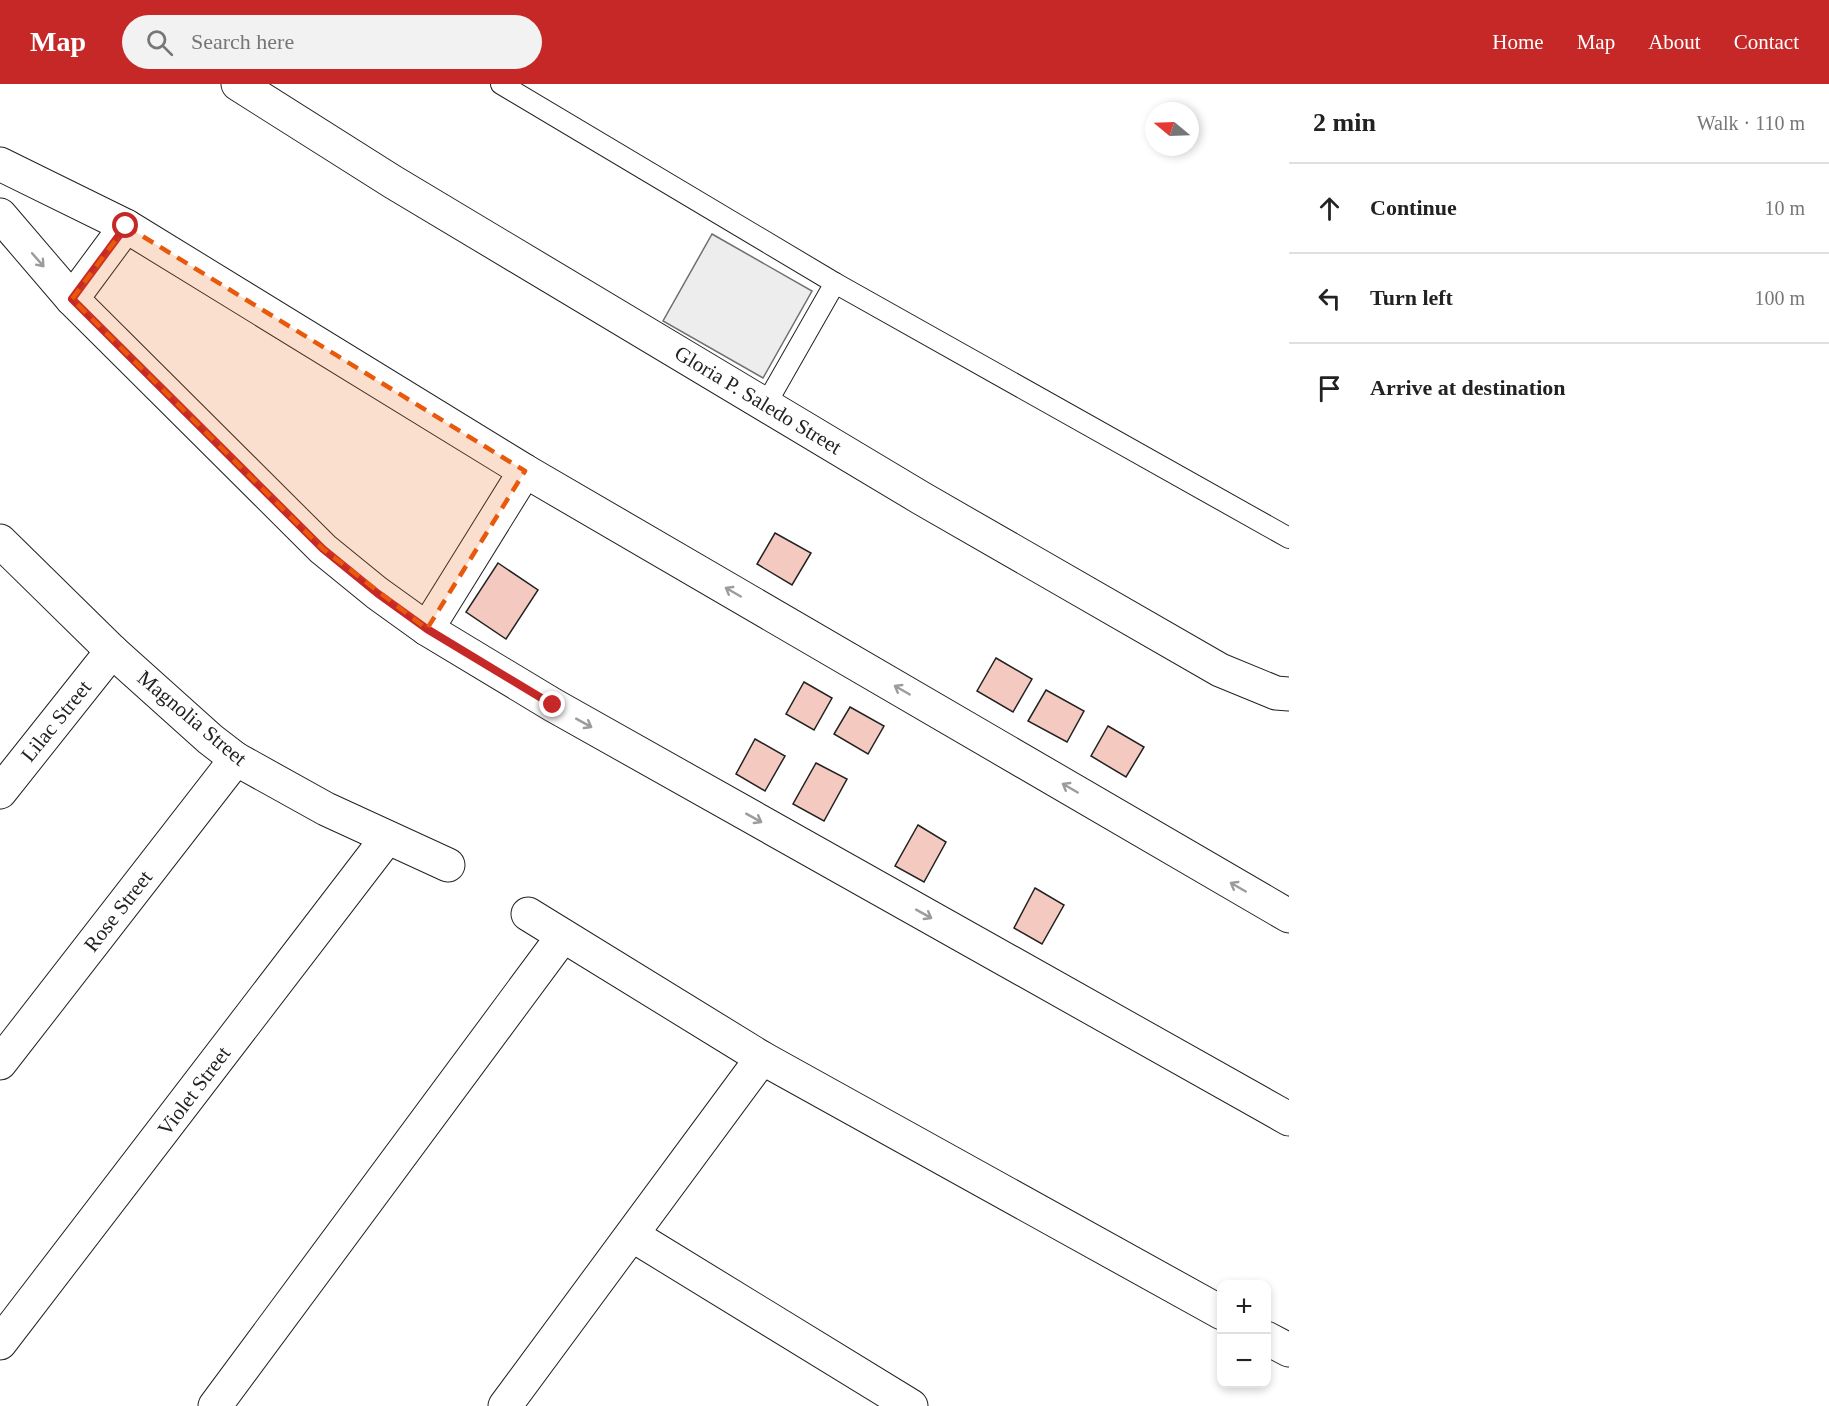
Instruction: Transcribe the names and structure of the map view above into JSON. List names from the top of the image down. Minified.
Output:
{"streets":{"street":["Gloria P. Saledo Street","Magnolia Street","Lilac Street","Rose Street","Violet Street"]},"crossings":[["Magnolia Street","Lilac Street"],["Magnolia Street","Rose Street"],["Magnolia Street","Violet Street"]],"north":"left","page":{"header":"Map","search":"Search here","nav":["Home","Map","About","Contact"],"heading":["2 min","Walk · 110 m"],"list":[["Continue","10 m"],["Turn left","100 m"],"Arrive at destination"],"map_buttons":["+","−"]}}
